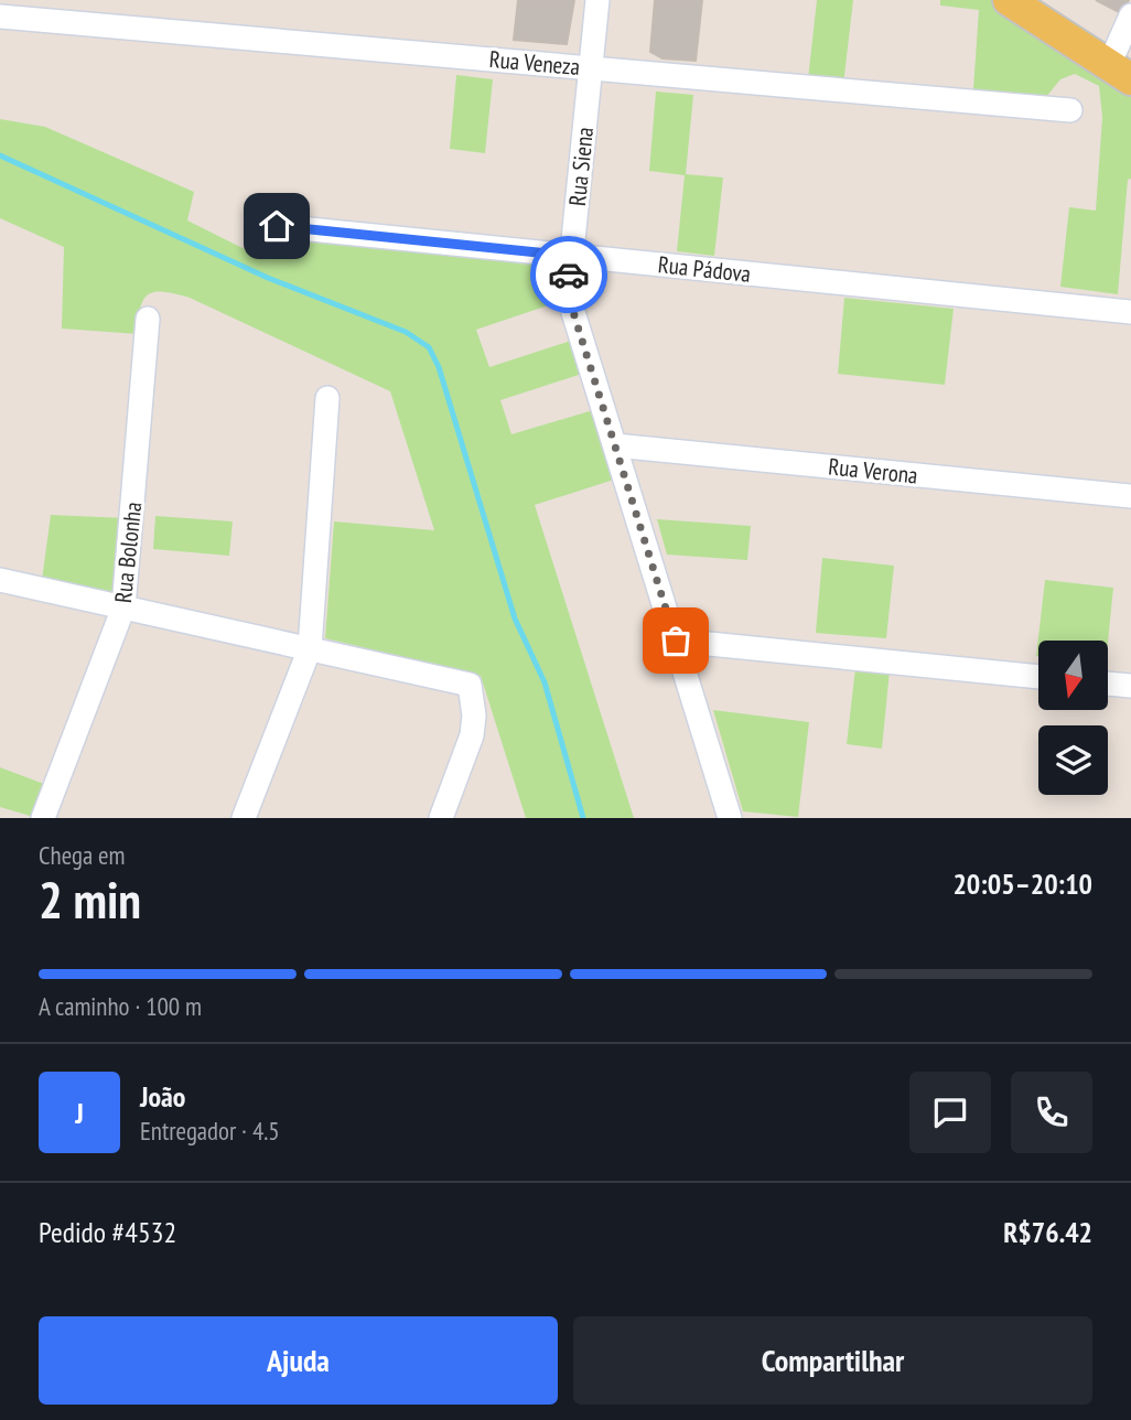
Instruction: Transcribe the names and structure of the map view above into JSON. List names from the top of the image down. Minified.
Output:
{"streets":{"street":["Rua Veneza","Rua Siena","Rua Pádova","Rua Verona","Rua Bolonha"]},"crossings":[["Rua Veneza","Rua Siena"],["Rua Siena","Rua Pádova"],["Rua Siena","Rua Verona"]],"north":"bottom","page":{"heading":["2 min","Chega em","20:05–20:10"],"panel":["João","Entregador · 4.5","Pedido #4532","R$76.42"],"bar":"A caminho · 100 m","round":"J","buttons":["Ajuda","Compartilhar"]}}
